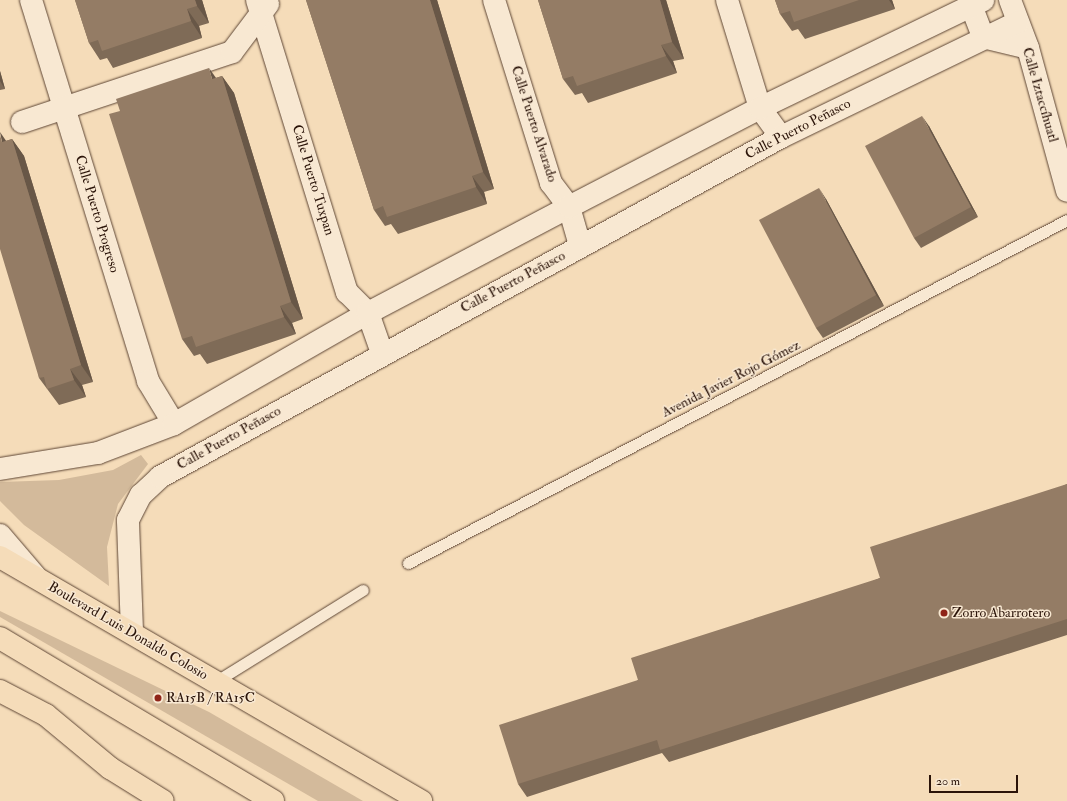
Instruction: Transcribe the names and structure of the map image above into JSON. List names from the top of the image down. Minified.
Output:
{"streets":{"main road":["Boulevard Luis Donaldo Colosio"],"street":["Calle Iztaccíhuatl","Calle Puerto Alvarado","Calle Puerto Peñasco","Calle Puerto Tuxpan","Calle Puerto Progreso"],"lane":["Avenida Javier Rojo Gómez"]},"crossings":[["Calle Iztaccíhuatl","Calle Puerto Peñasco"],["Calle Puerto Alvarado","Calle Puerto Peñasco"],["Calle Puerto Peñasco","Calle Puerto Tuxpan"],["Calle Puerto Peñasco","Boulevard Luis Donaldo Colosio"]],"places":["Zorro Abarrotero","RA15B / RA15C"],"scale_bar":"20 m"}
